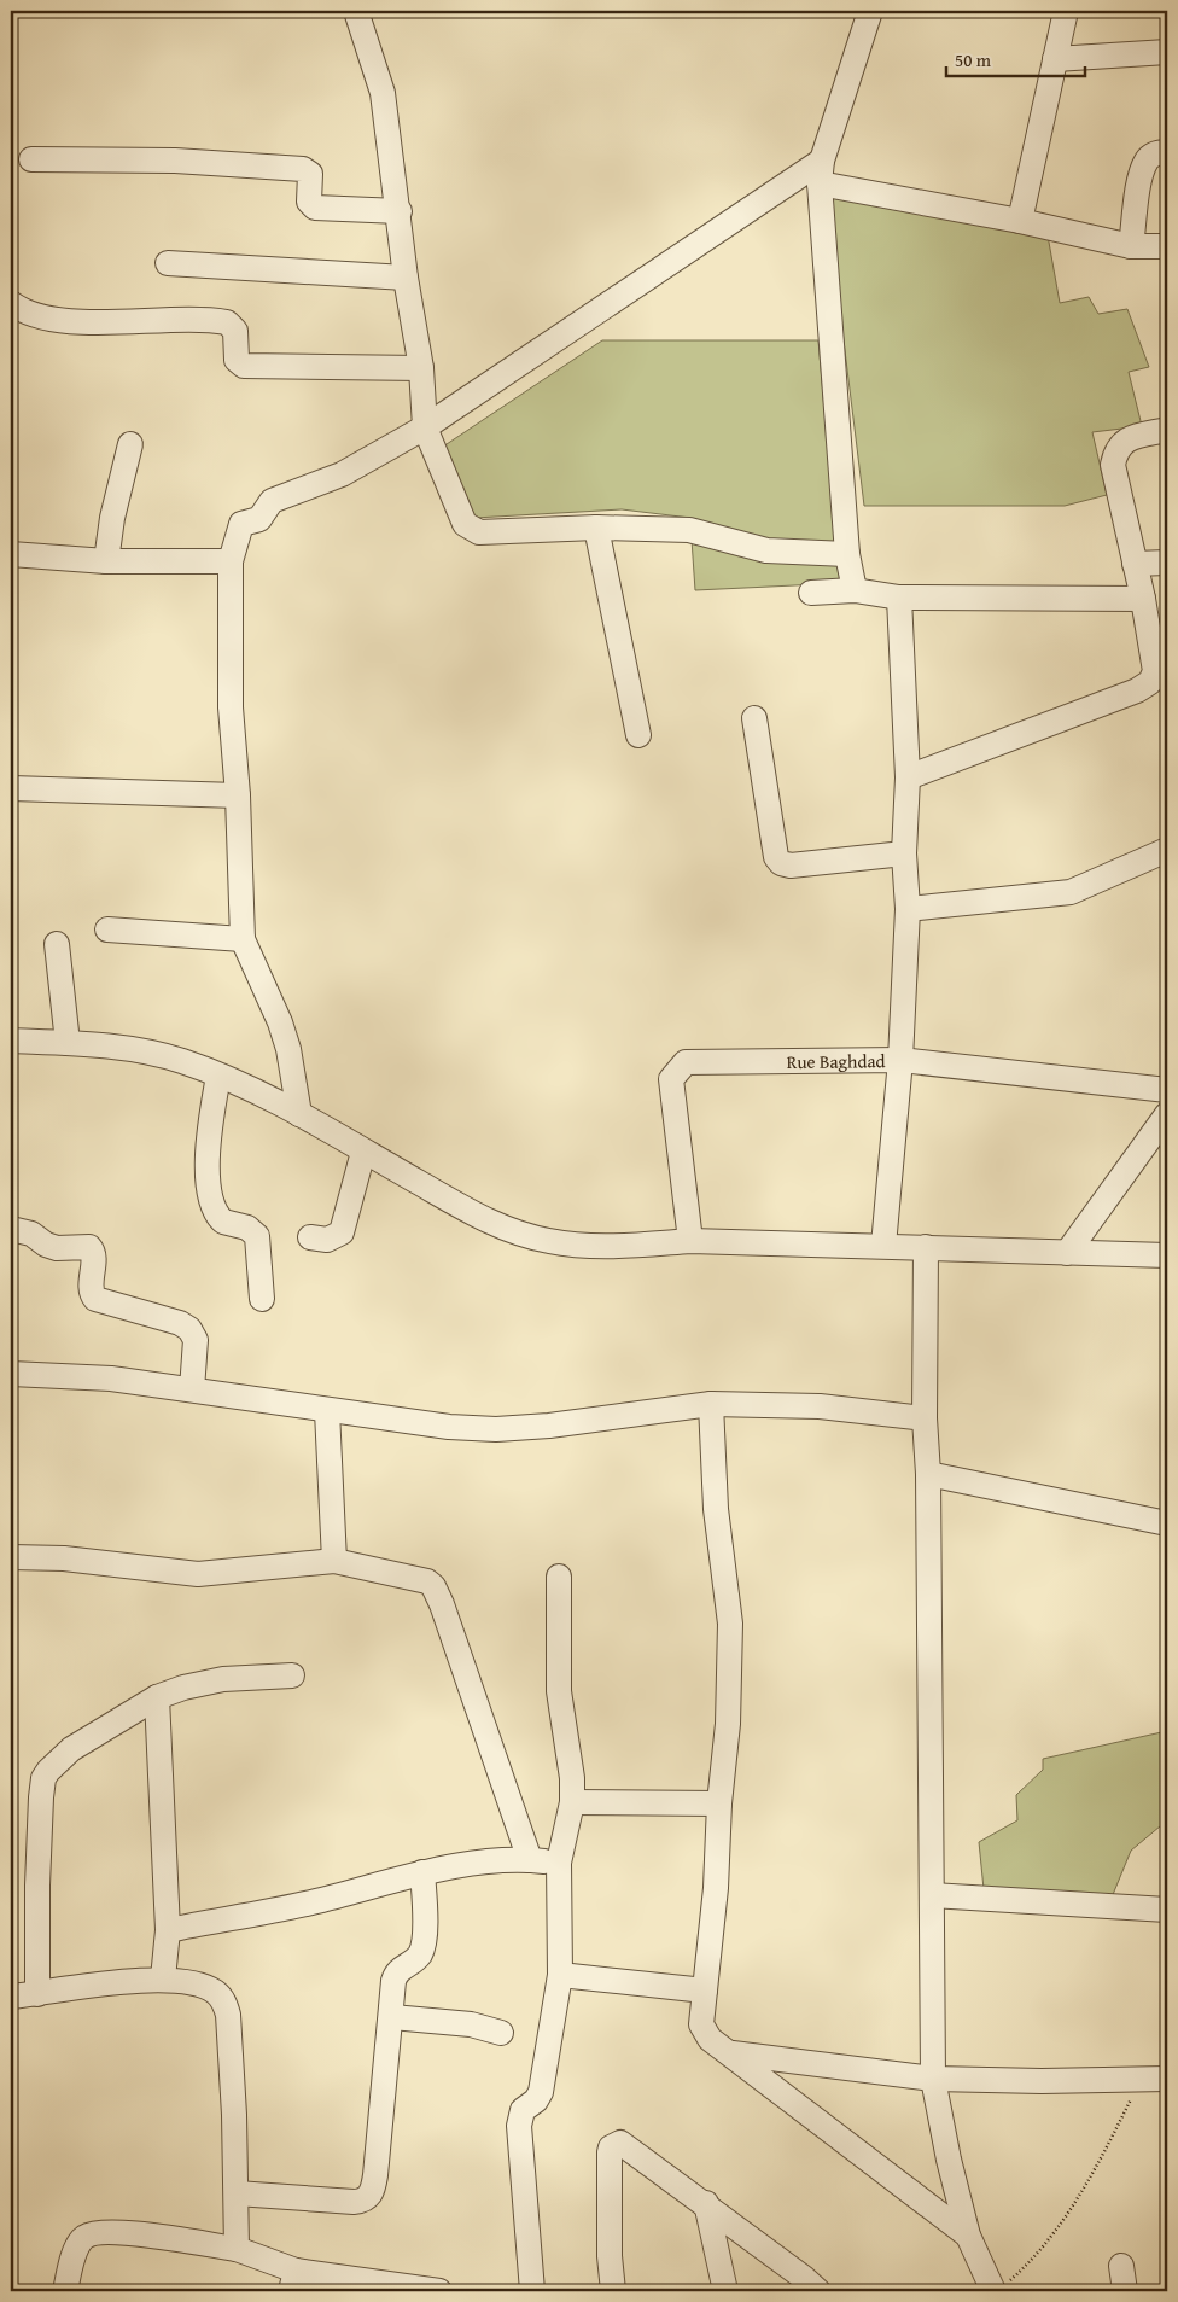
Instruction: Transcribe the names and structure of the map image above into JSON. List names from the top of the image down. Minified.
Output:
{"streets":{"street":["Rue Baghdad"]},"scale_bar":"50 m"}
